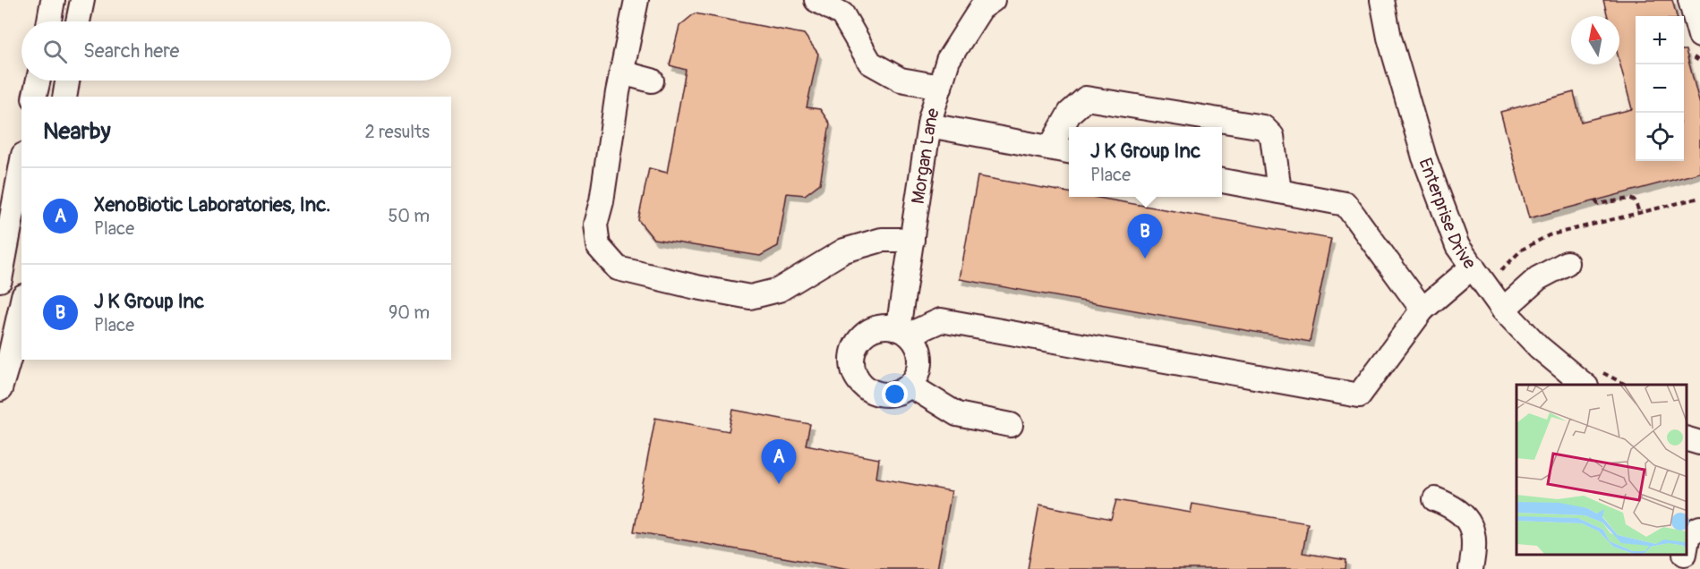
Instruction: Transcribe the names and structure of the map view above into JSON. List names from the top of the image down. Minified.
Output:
{"streets":{"street":["Morgan Lane","Enterprise Drive"]},"north":"top","page":{"map_buttons":["+","−"],"search":"Search here","heading":["Nearby","2 results"],"popup":["J K Group Inc","Place"],"list":[{"mark":"A","name":"XenoBiotic Laboratories, Inc.","note":"Place","value":"50 m"},{"mark":"B","name":"J K Group Inc","note":"Place","value":"90 m"}],"pins":["B","A"]}}
